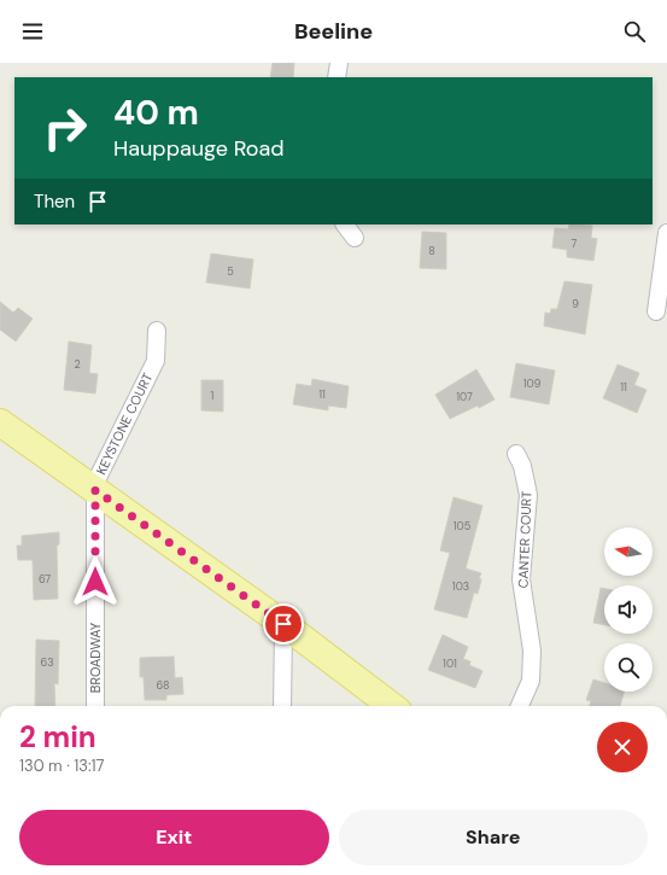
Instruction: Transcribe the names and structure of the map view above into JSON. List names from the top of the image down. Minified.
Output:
{"streets":{"street":["KEYSTONE COURT","CANTER COURT","BROADWAY"]},"crossings":[["KEYSTONE COURT","BROADWAY"]],"house_numbers":["7","8","5","9","2","109","11","11","1","107","105","67","103","63","101","68"],"north":"left","page":{"header":"Beeline","turn":["40 m","Hauppauge Road"],"then":"Then","heading":["2 min","130 m · 13:17"],"buttons":["Exit","Share"]}}
